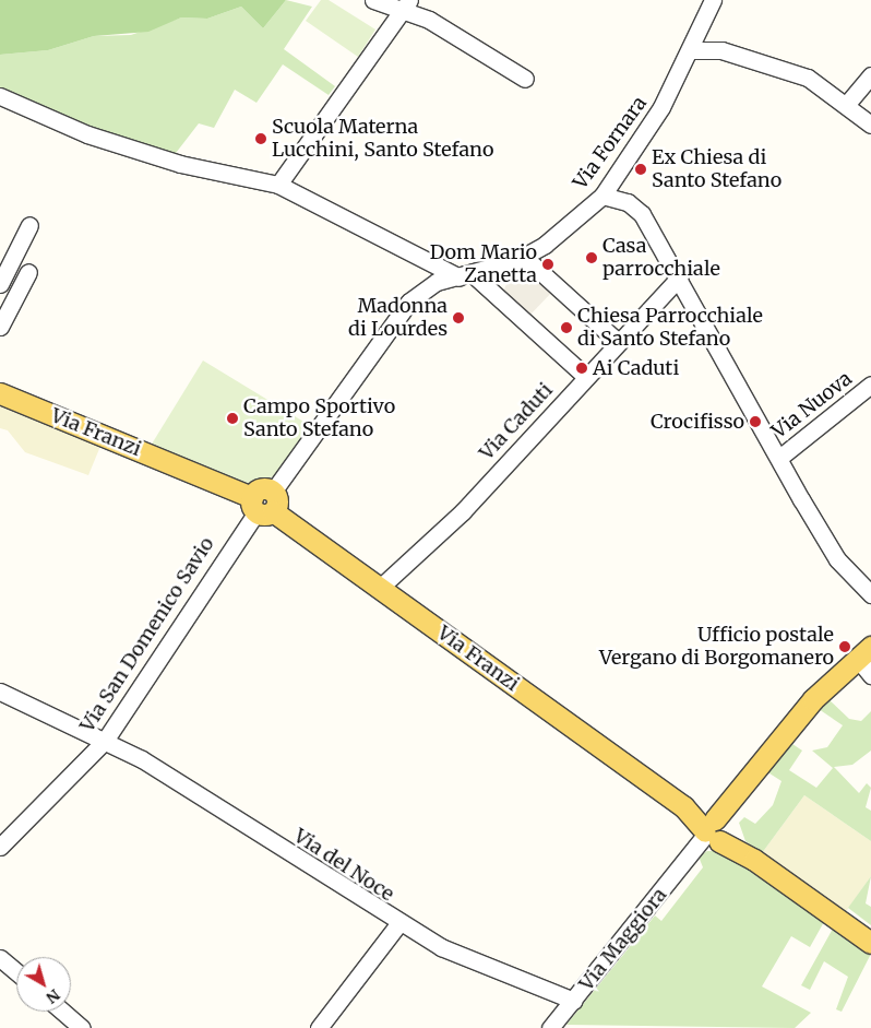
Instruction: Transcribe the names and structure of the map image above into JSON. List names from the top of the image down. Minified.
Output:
{"streets":{"main road":["Via Franzi"],"street":["Via Fornara","Via Nuova","Via Caduti","Via San Domenico Savio","Via del Noce","Via Maggiora"]},"crossings":[["Via Fornara","Via Franzi"],["Via Fornara","Via San Domenico Savio"],["Via Caduti","Via Franzi"],["Via Franzi","Via San Domenico Savio"],["Via Franzi","Via Maggiora"],["Via San Domenico Savio","Via del Noce"],["Via del Noce","Via Maggiora"]],"places":["Scuola Materna Lucchini, Santo Stefano","Ex Chiesa di Santo Stefano","Casa parrocchiale","Dom Mario Zanetta","Madonna di Lourdes","Chiesa Parrocchiale di Santo Stefano","Ai Caduti","Campo Sportivo Santo Stefano","Crocifisso","Ufficio postale Vergano di Borgomanero"],"north":"bottom right"}
